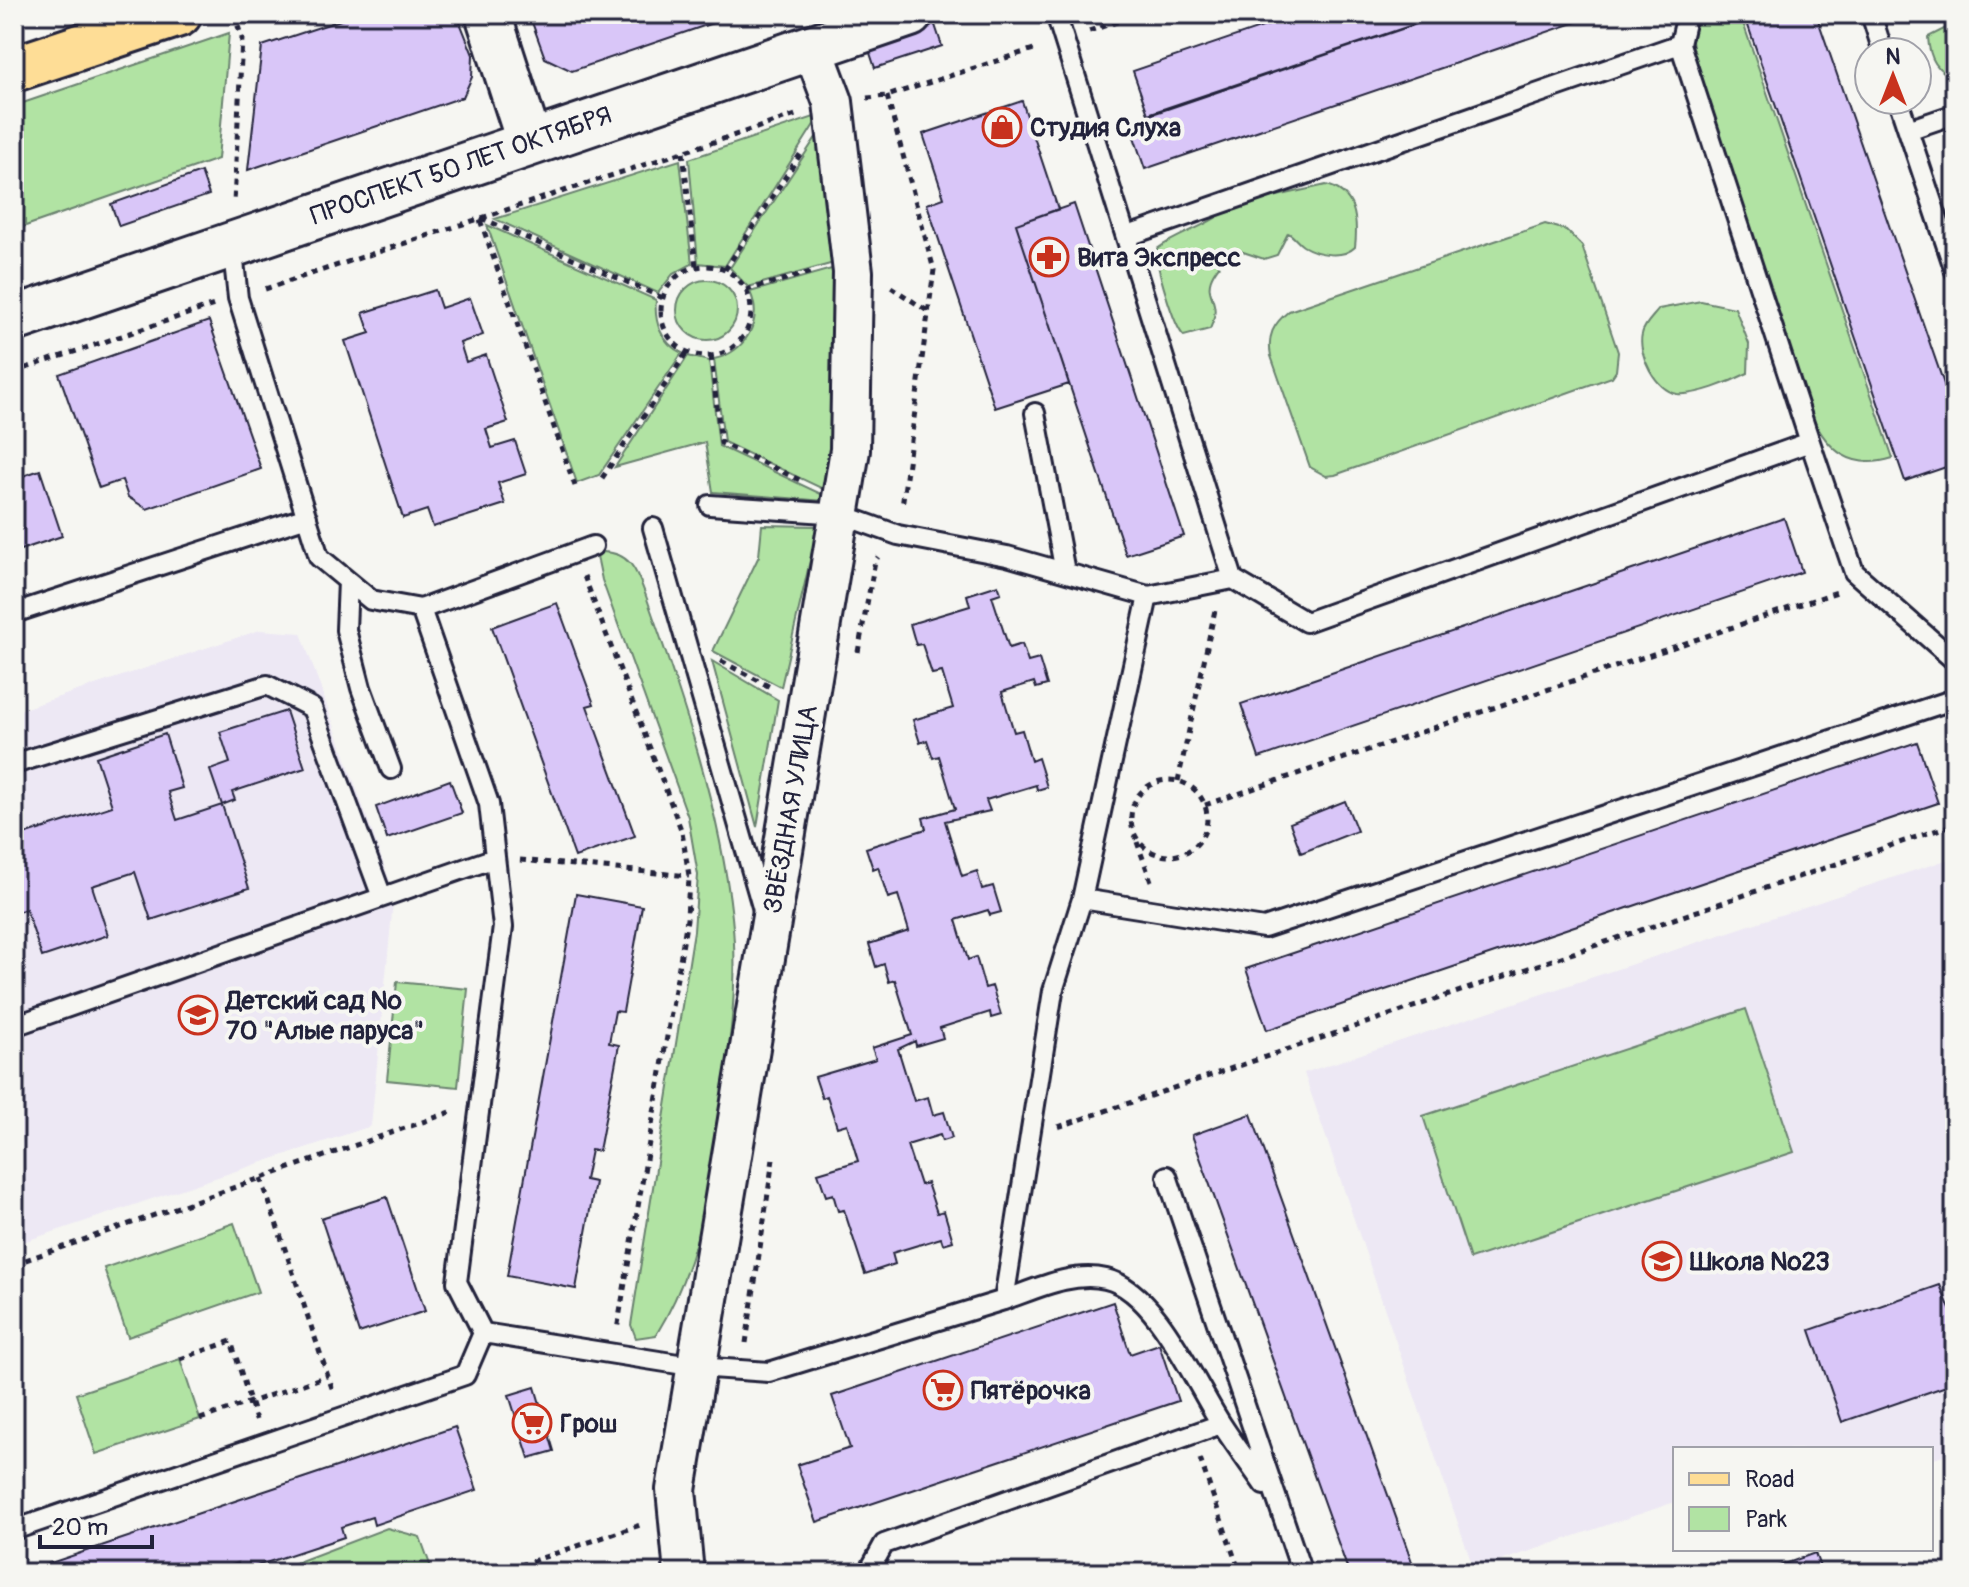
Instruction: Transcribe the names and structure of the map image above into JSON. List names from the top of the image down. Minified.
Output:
{"streets":{"street":["ПРОСПЕКТ 50 ЛЕТ ОКТЯБРЯ","ЗВЁЗДНАЯ УЛИЦА"]},"crossings":[["ПРОСПЕКТ 50 ЛЕТ ОКТЯБРЯ","ЗВЁЗДНАЯ УЛИЦА"]],"places":{"shop":["Студия Слуха"],"pharmacy":["Вита Экспресс"],"school or university":["Детский сад № 70 \"Алые паруса\"","Школа №23"],"supermarket":["Пятёрочка","Грош"]},"legend":["Road","Park"],"scale_bar":"20 m","north":"top"}
